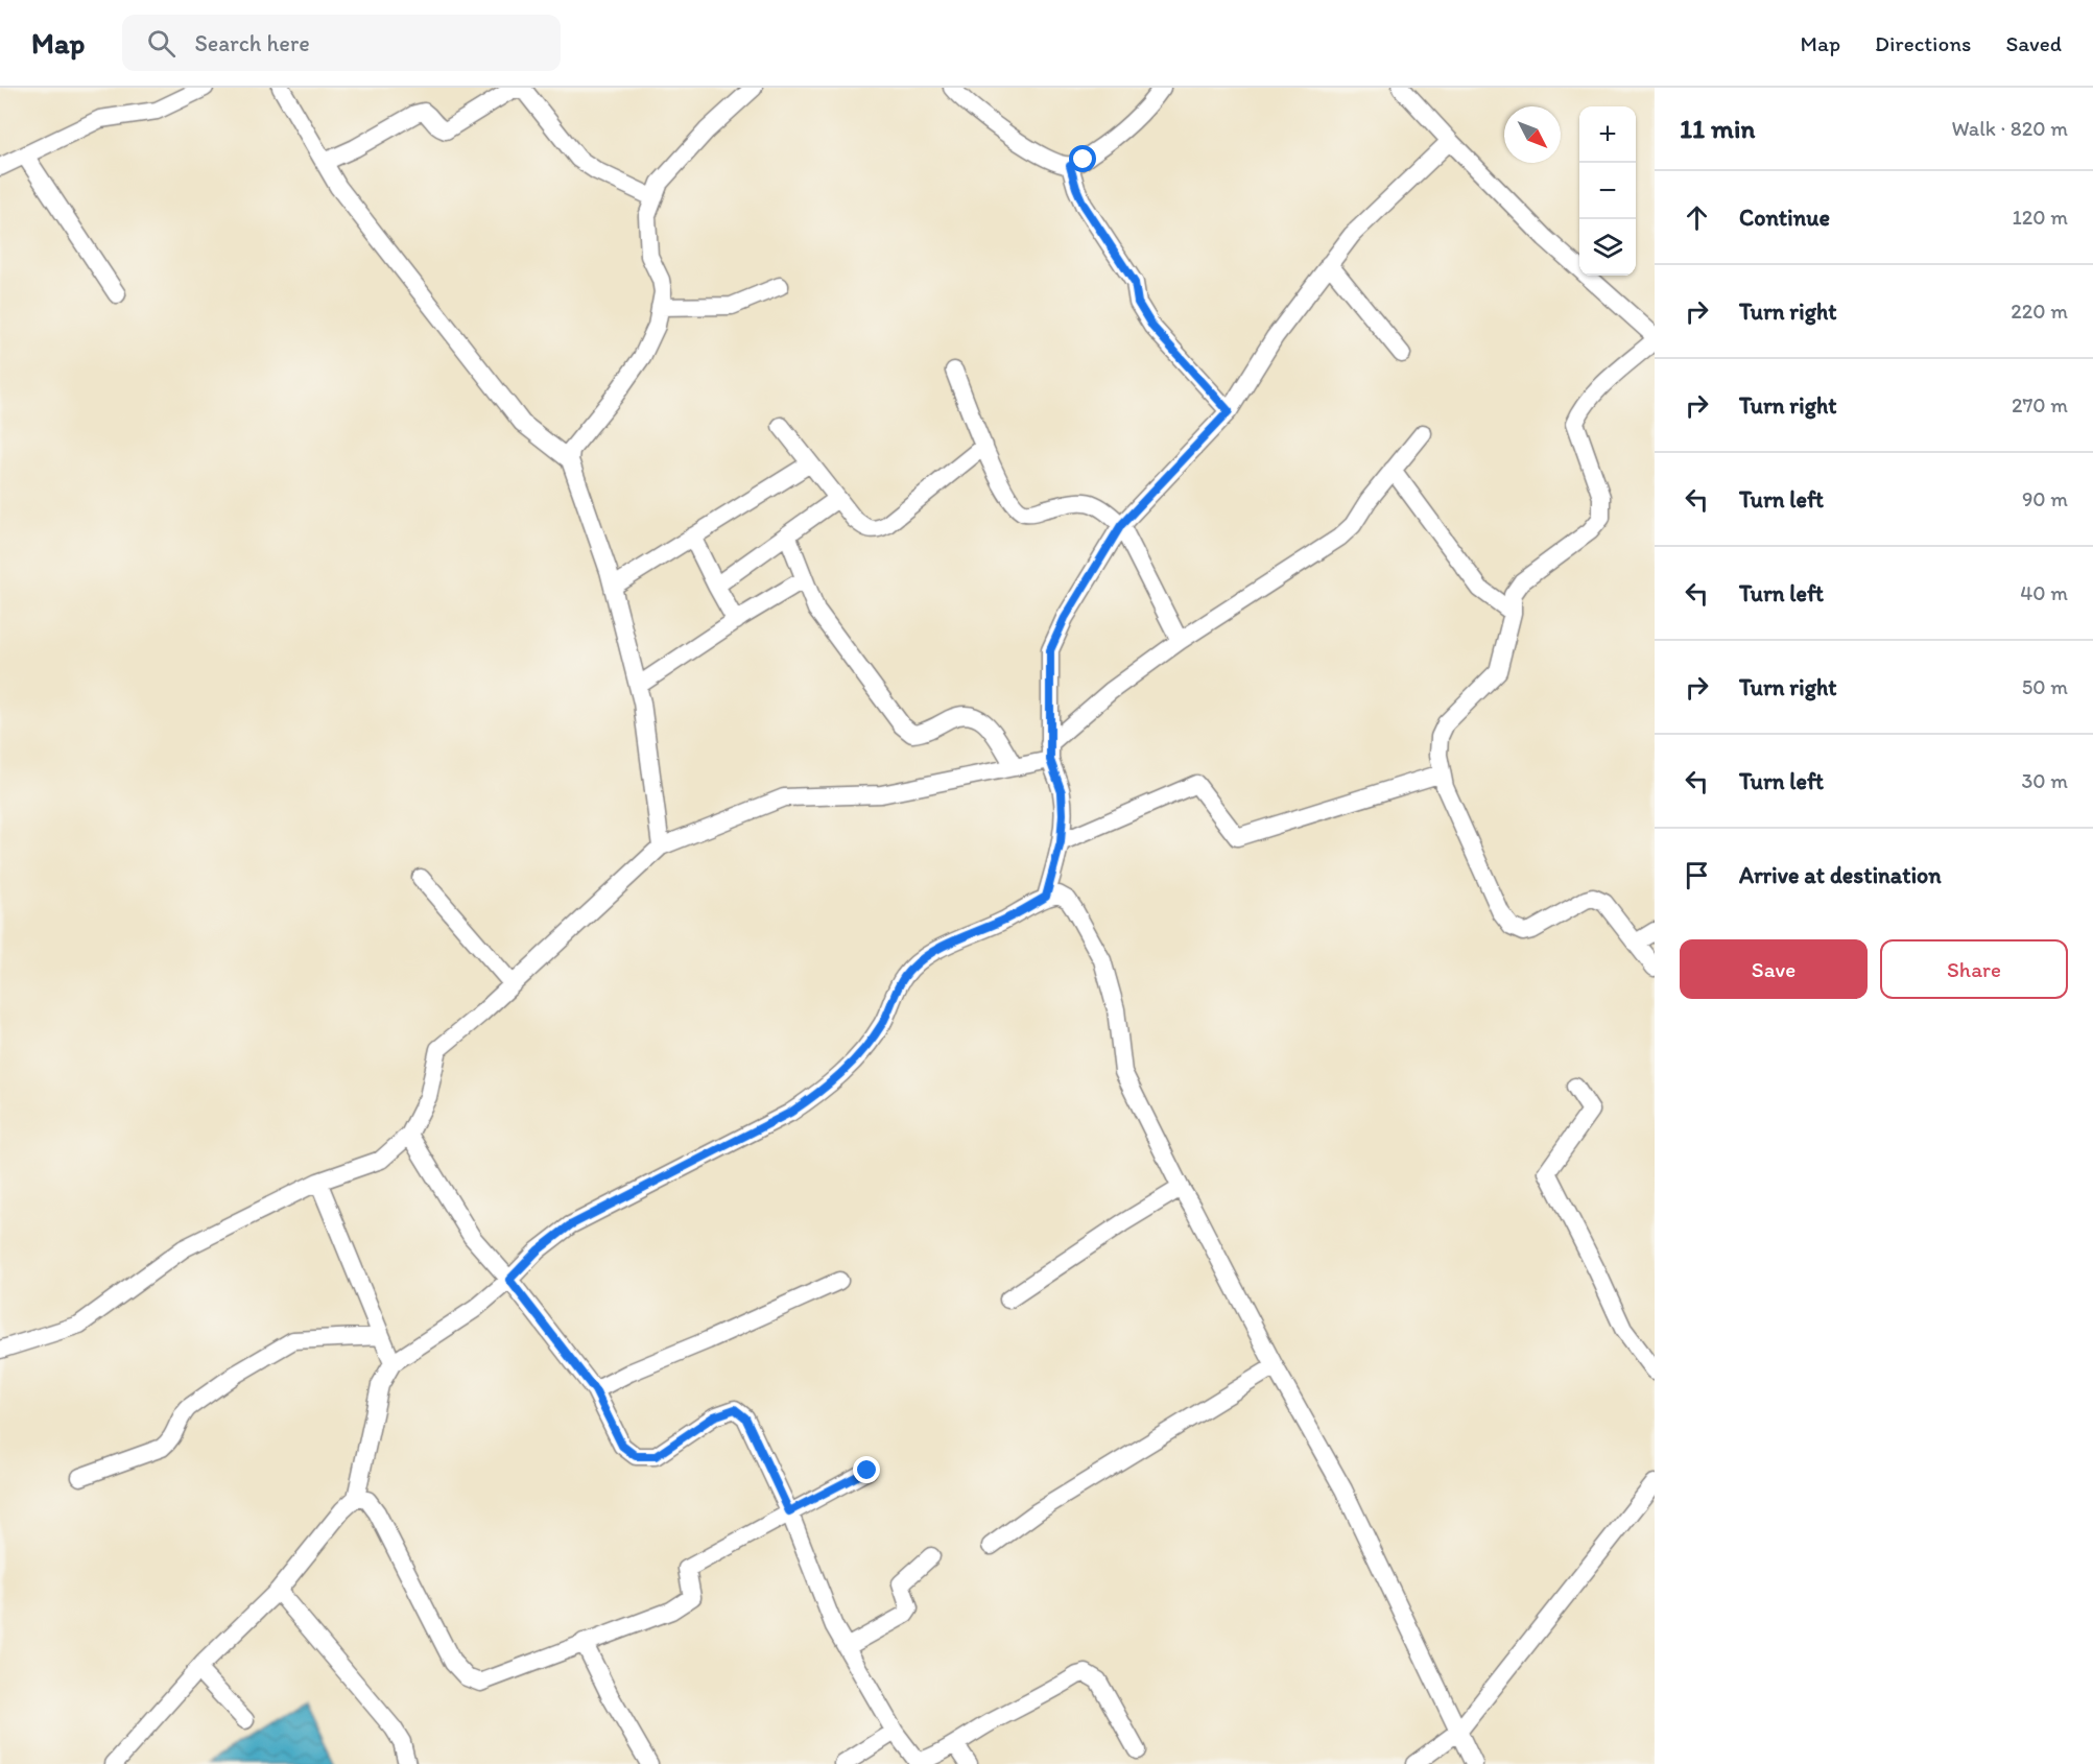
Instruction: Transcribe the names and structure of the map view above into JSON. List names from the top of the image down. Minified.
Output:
{"north":"bottom right","page":{"header":"Map","search":"Search here","nav":["Map","Directions","Saved"],"heading":["11 min","Walk · 820 m"],"map_buttons":["+","−"],"list":[["Continue","120 m"],["Turn right","220 m"],["Turn right","270 m"],["Turn left","90 m"],["Turn left","40 m"],["Turn right","50 m"],["Turn left","30 m"],"Arrive at destination"],"buttons":["Save","Share"]}}
